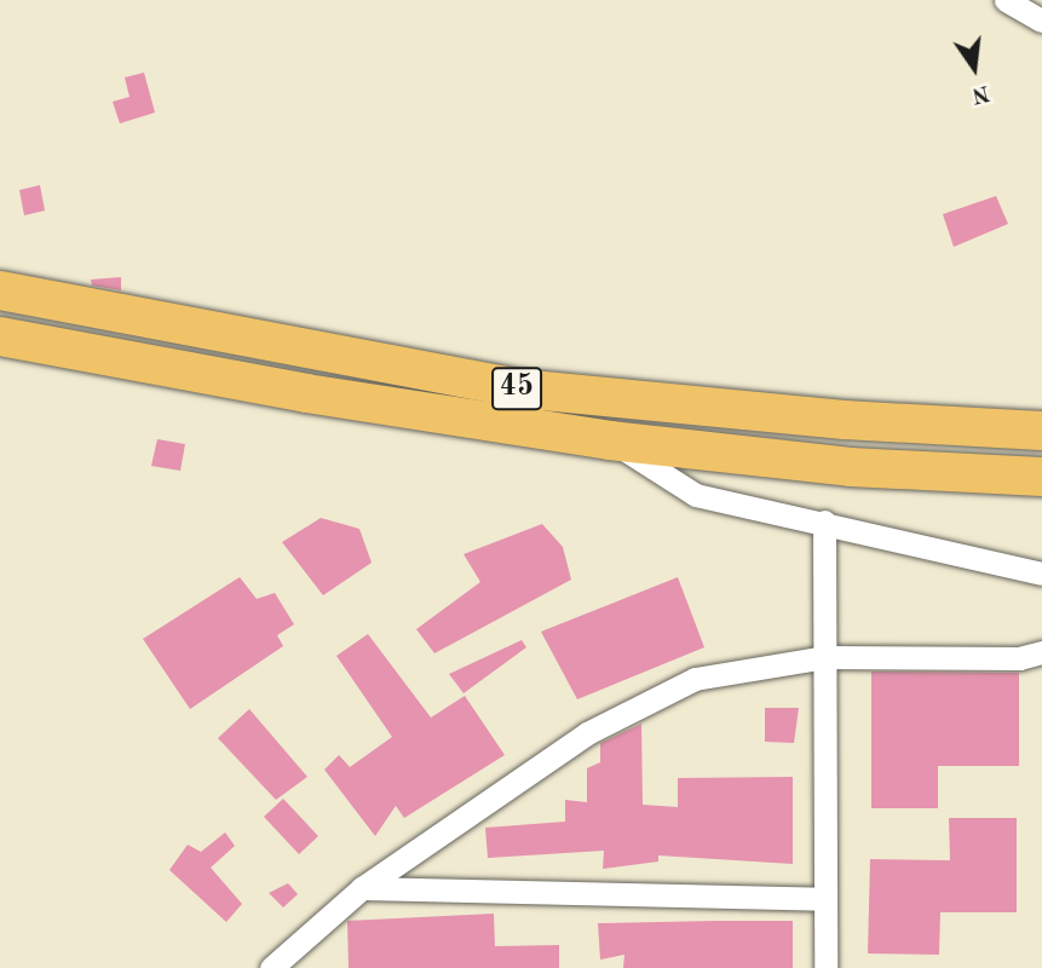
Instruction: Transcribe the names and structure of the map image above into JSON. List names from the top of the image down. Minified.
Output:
{"streets":{"highway":["45"]},"north":"bottom"}
